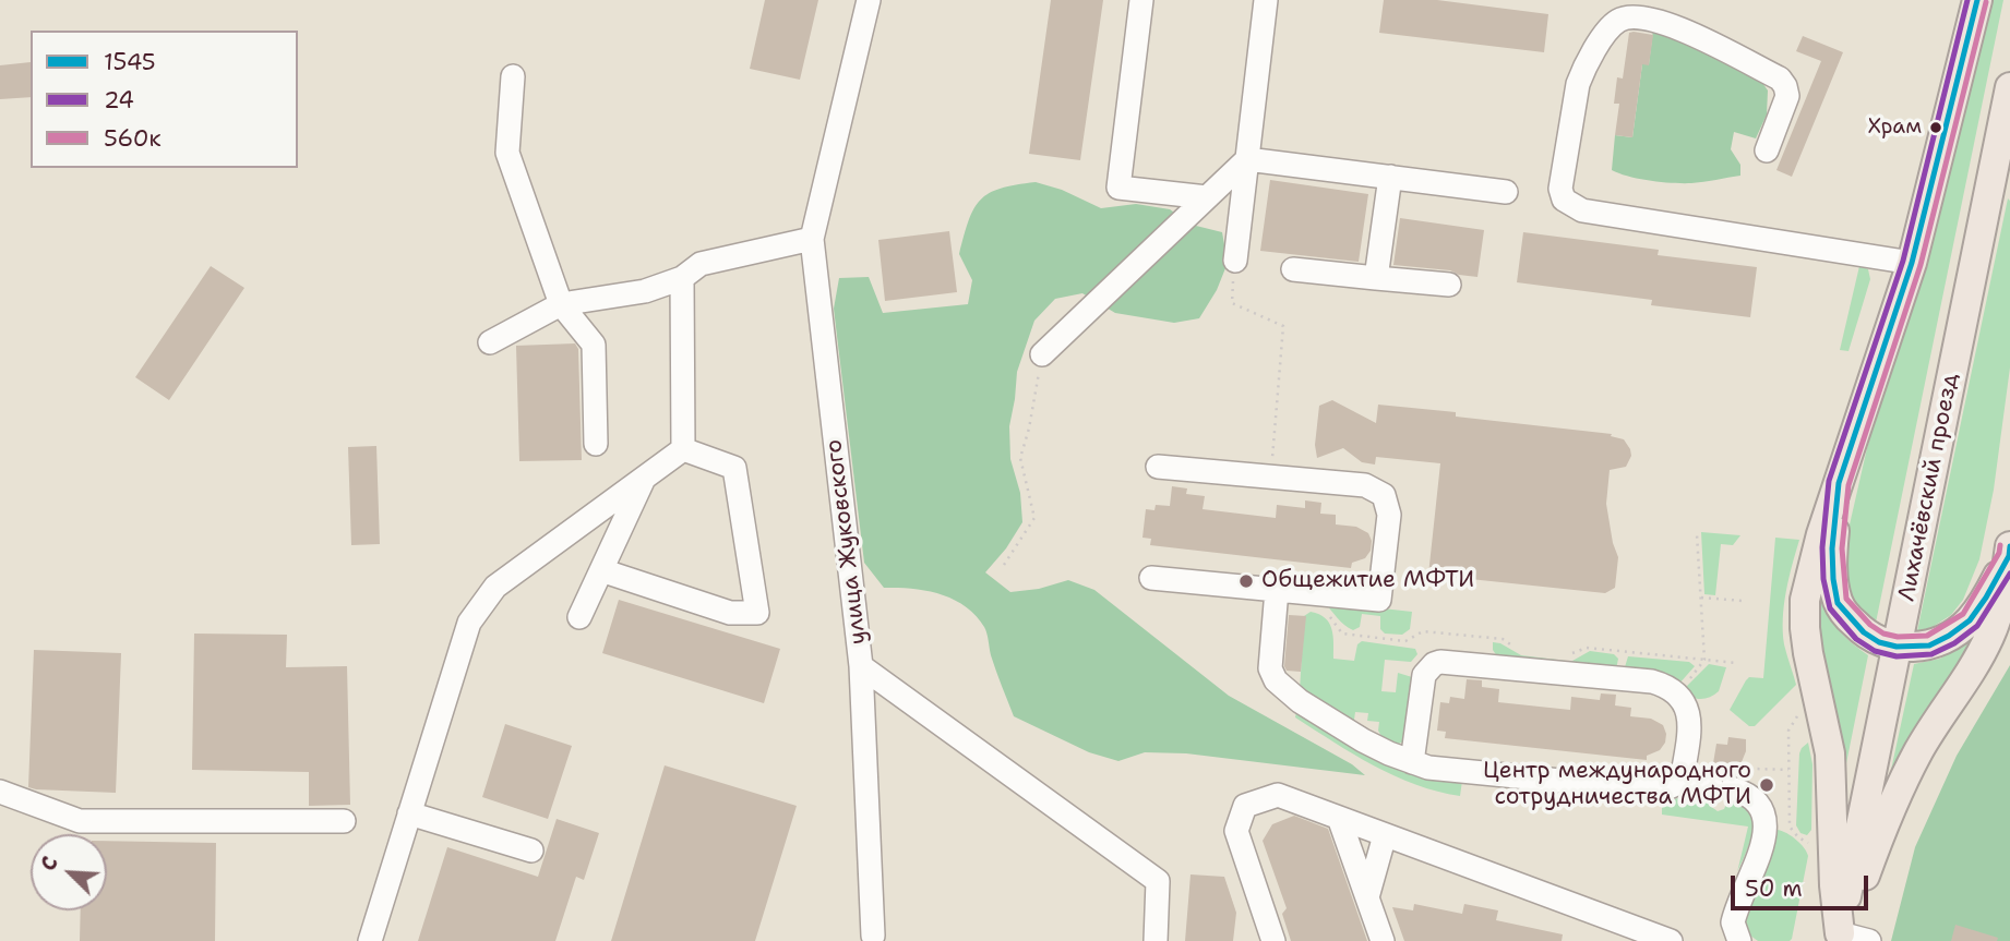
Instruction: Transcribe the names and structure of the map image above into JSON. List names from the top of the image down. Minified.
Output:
{"streets":{"main road":["Лихачёвский проезд"],"street":["улица Жуковского"]},"places":["Храм","Общежитие МФТИ","Центр международного сотрудничества МФТИ"],"lines":["transit line 1545","transit line 24","transit line 560к"],"legend":["1545","24","560к"],"scale_bar":"50 m","north":"top left"}
